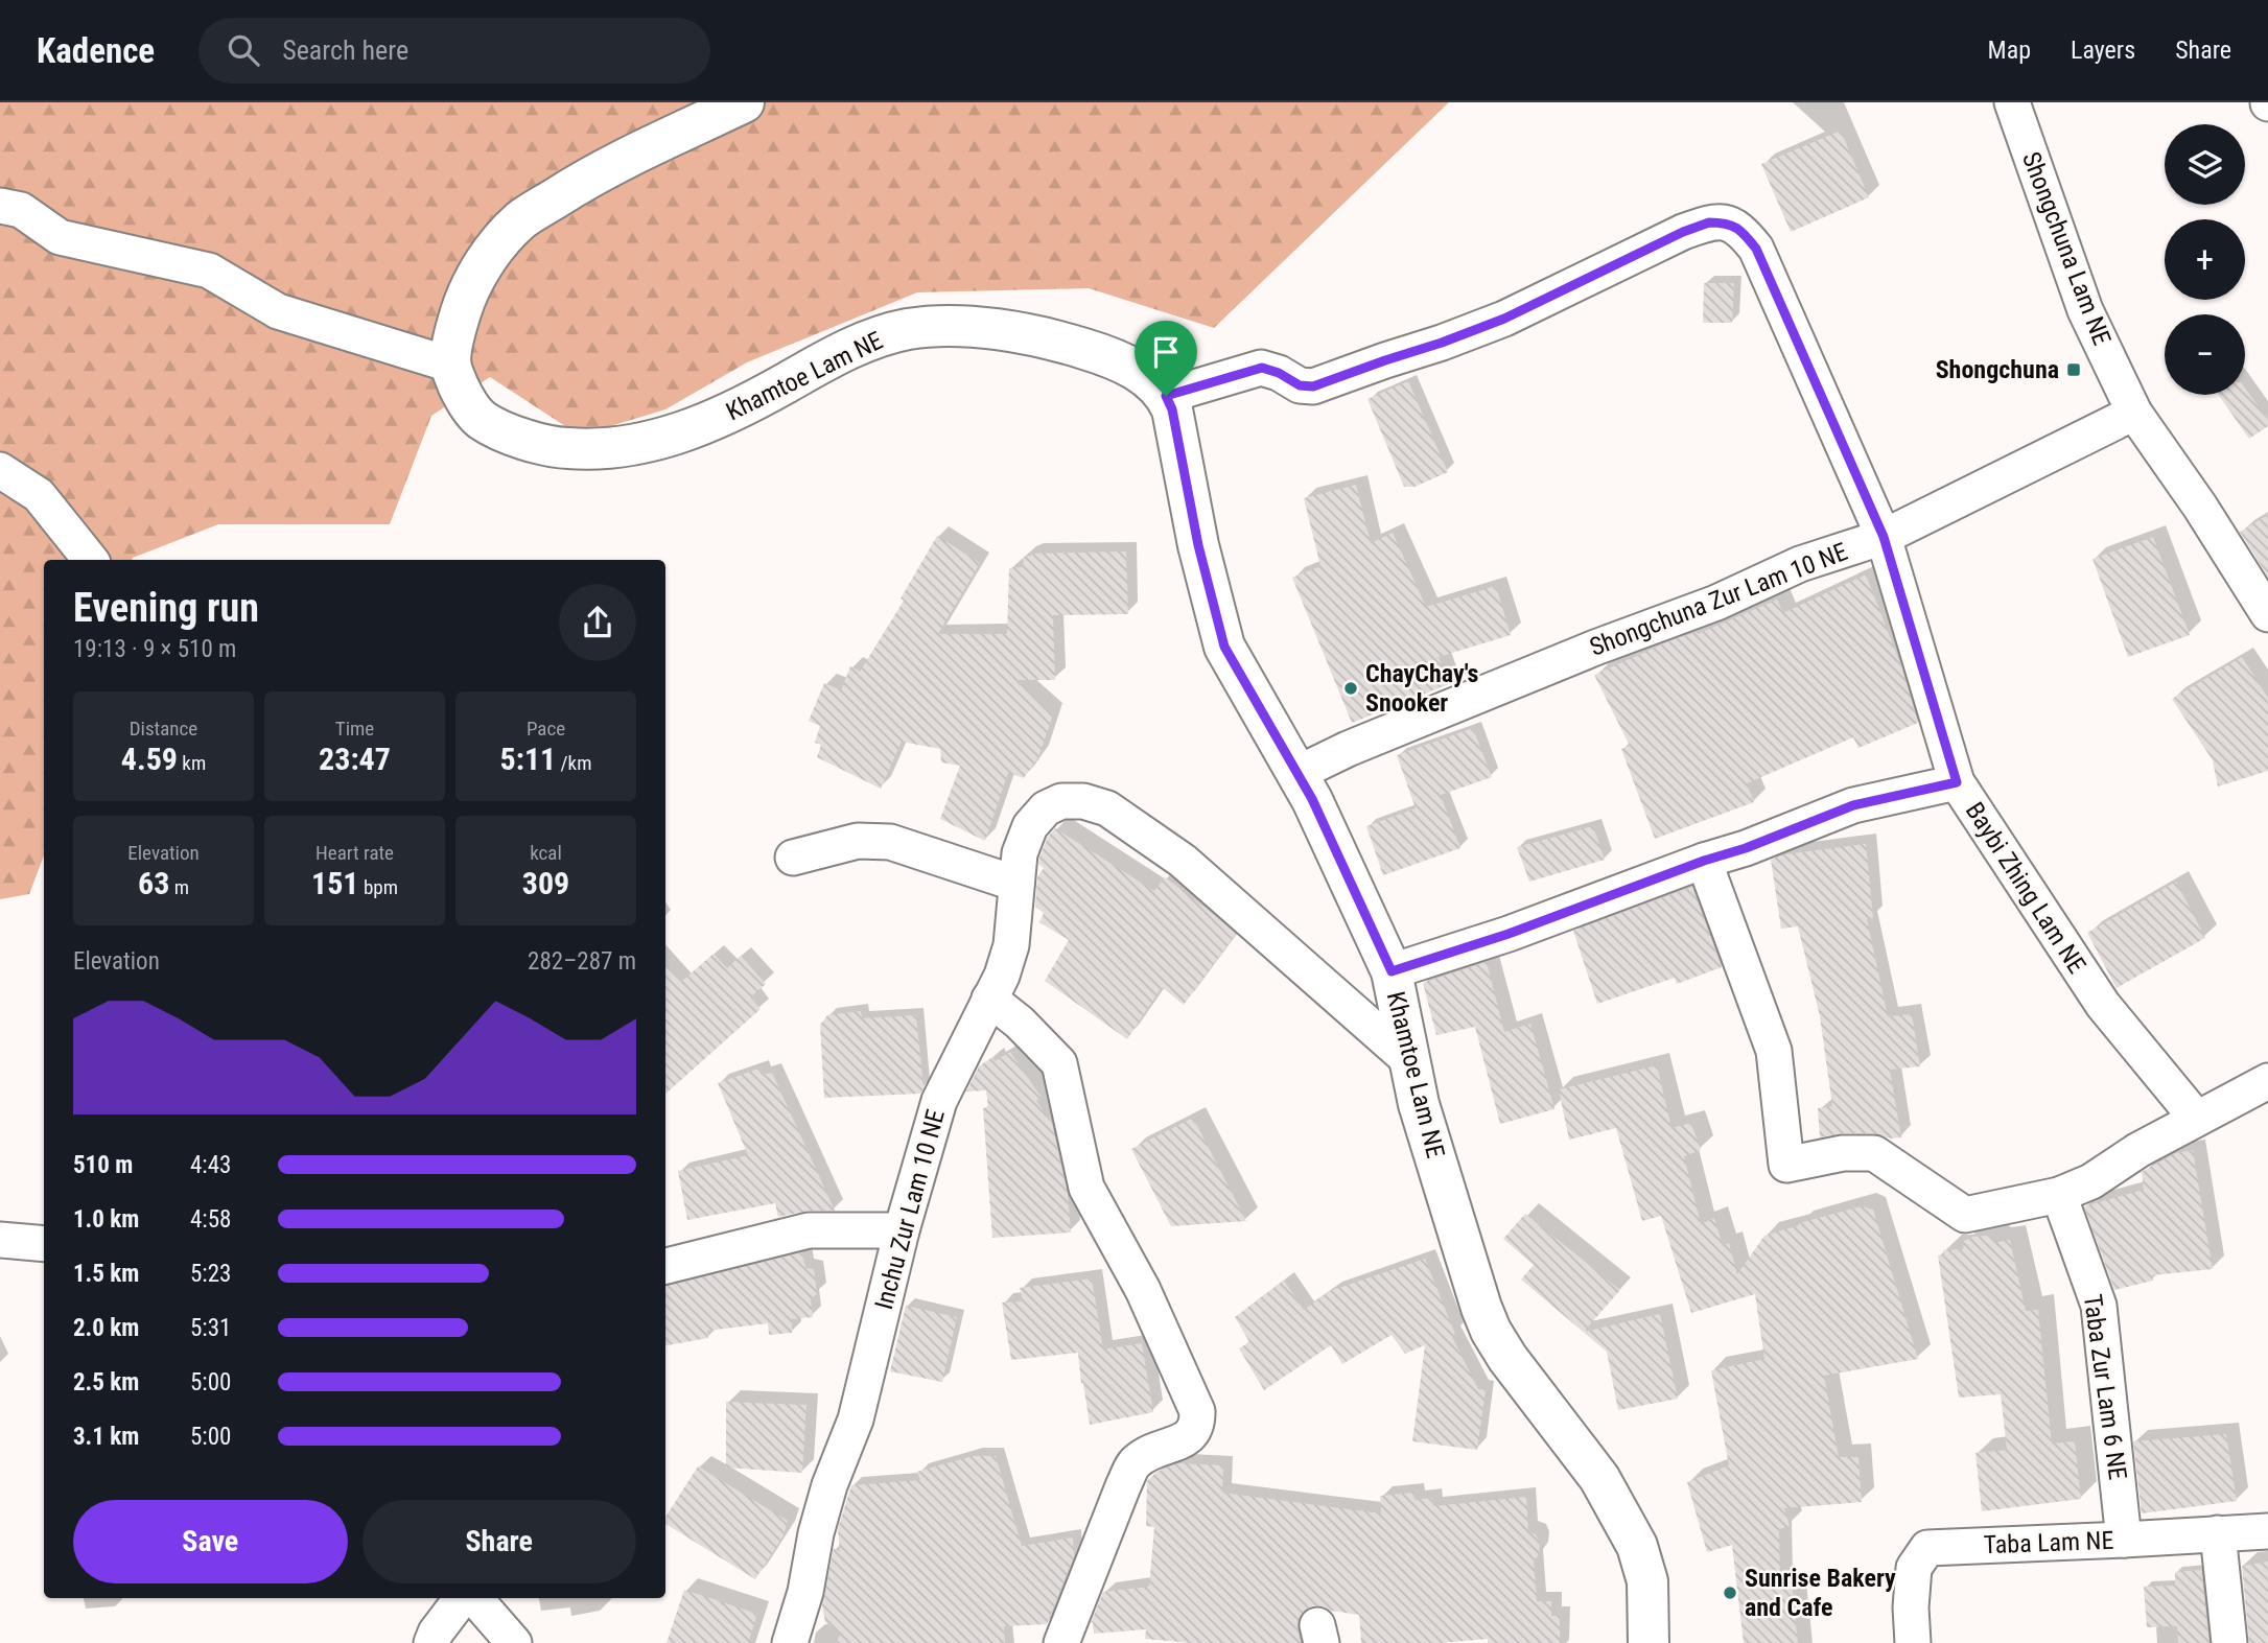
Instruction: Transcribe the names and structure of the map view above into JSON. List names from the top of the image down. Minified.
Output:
{"streets":{"main road":["Khamtoe Lam NE"],"street":["Shongchuna Lam NE","Shongchuna Zur Lam 10 NE","Baybi Zhing Lam NE","Inchu Zur Lam 10 NE","Taba Zur Lam 6 NE","Taba Lam NE"]},"crossings":[["Shongchuna Lam NE","Shongchuna Zur Lam 10 NE"],["Khamtoe Lam NE","Shongchuna Zur Lam 10 NE"],["Khamtoe Lam NE","Baybi Zhing Lam NE"],["Khamtoe Lam NE","Inchu Zur Lam 10 NE"],["Shongchuna Zur Lam 10 NE","Baybi Zhing Lam NE"],["Taba Zur Lam 6 NE","Taba Lam NE"]],"places":{"transit":["Shongchuna"],"other":["ChayChay's Snooker","Sunrise Bakery and Cafe"]},"page":{"header":"Kadence","search":"Search here","nav":["Map","Layers","Share"],"map_buttons":["+","−"],"heading":["Evening run","19:13 · 9 × 510 m"],"stats":[["Distance","4.59 km"],["Time","23:47"],["Pace","5:11 /km"],["Elevation","63 m"],["Heart rate","151 bpm"],["kcal","309"]],"chart":["Elevation","282–287 m"],"list":[{"name":"510 m","note":"4:43"},{"name":"1.0 km","note":"4:58"},{"name":"1.5 km","note":"5:23"},{"name":"2.0 km","note":"5:31"},{"name":"2.5 km","note":"5:00"},{"name":"3.1 km","note":"5:00"}],"buttons":["Save","Share"]}}
